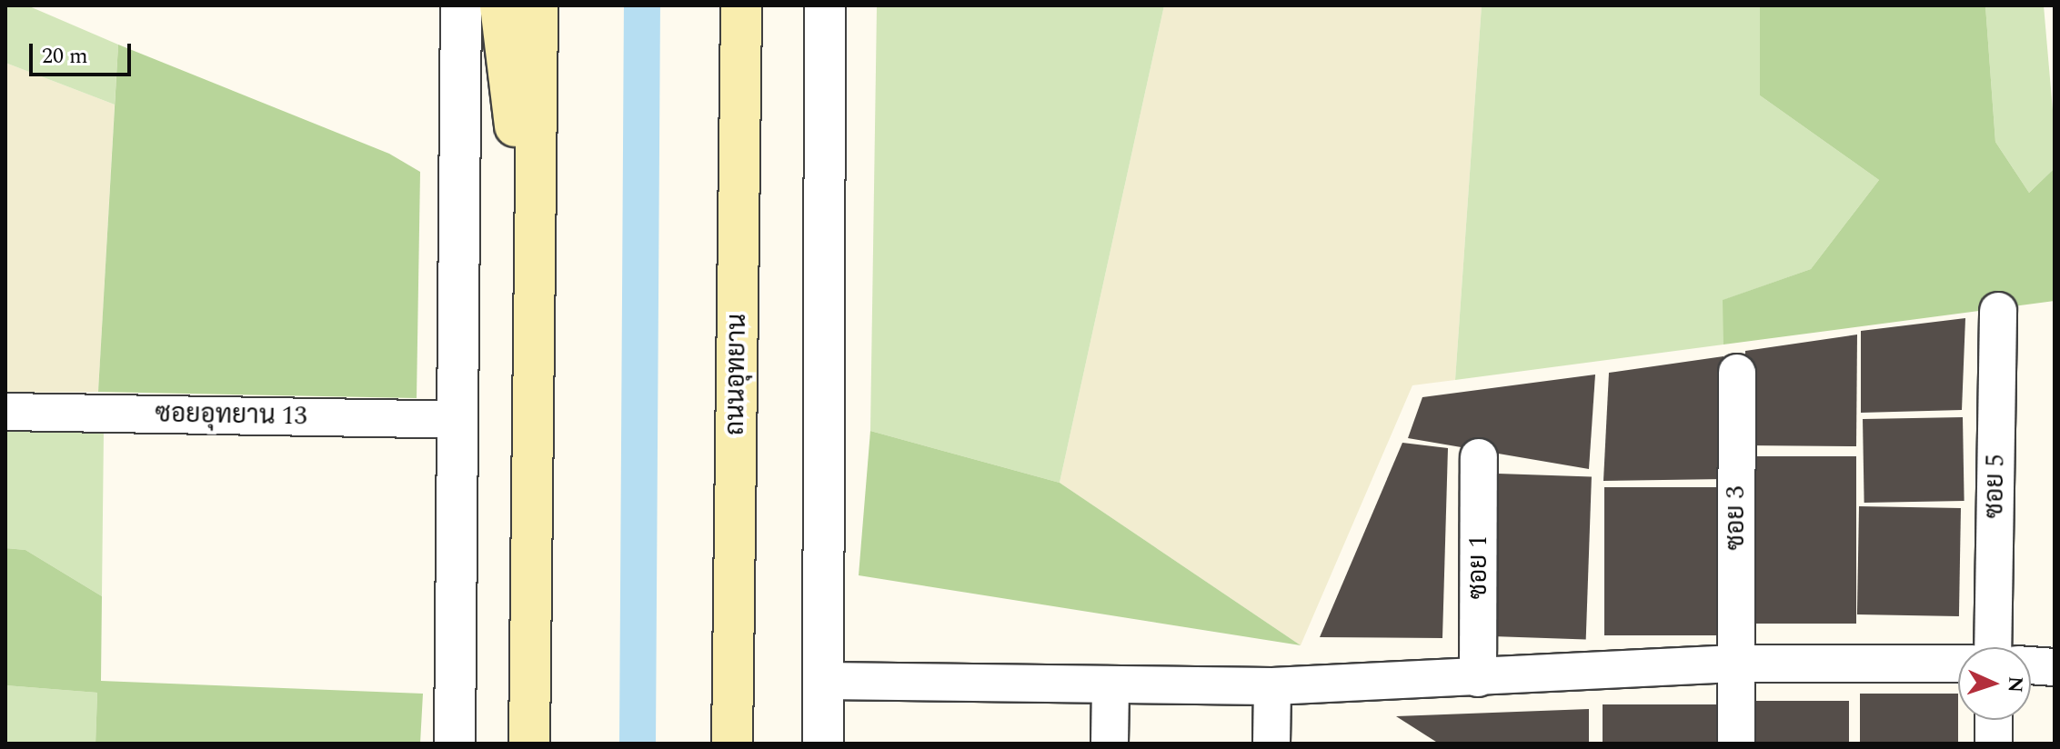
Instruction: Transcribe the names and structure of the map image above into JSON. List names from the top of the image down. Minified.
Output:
{"streets":{"main road":["ถนนอุทยาน"],"street":["ซอยอุทยาน 13","ซอย 5","ซอย 3","ซอย 1"]},"scale_bar":"20 m","north":"right"}
